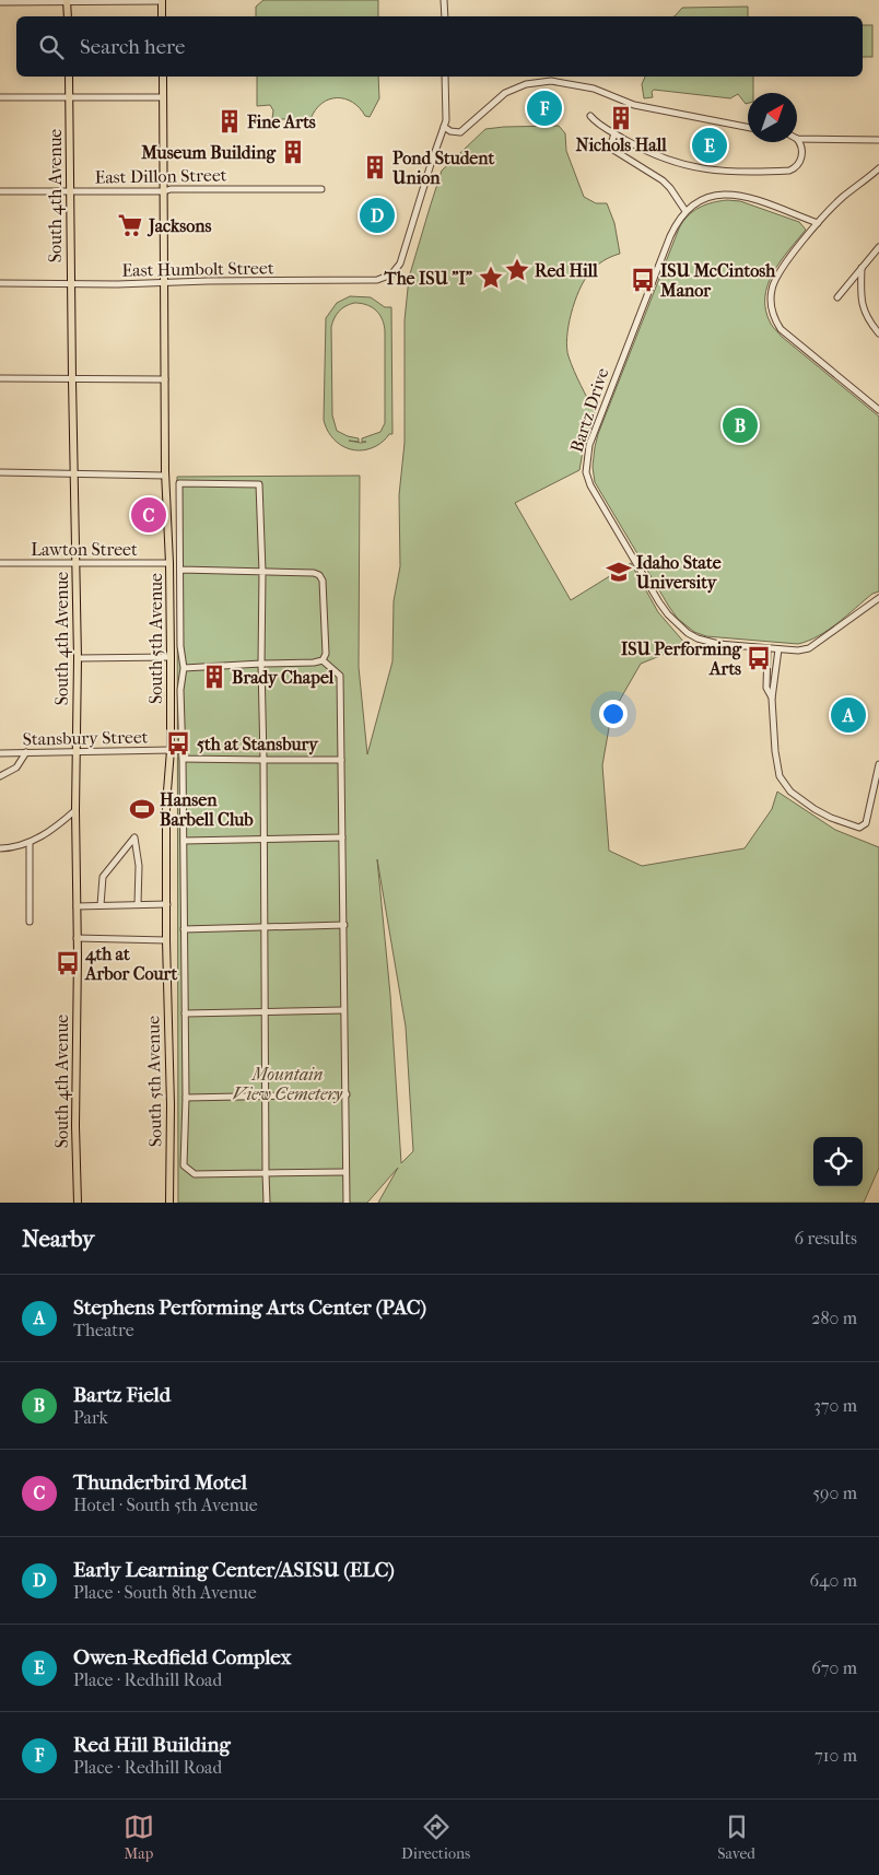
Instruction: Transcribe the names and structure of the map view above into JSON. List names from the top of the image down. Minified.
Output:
{"streets":{"main road":["South 4th Avenue","South 5th Avenue"],"street":["East Dillon Street","East Humbolt Street","Bartz Drive","Lawton Street","Stansbury Street"]},"crossings":[["East Dillon Street","South 4th Avenue"],["East Dillon Street","South 5th Avenue"],["South 4th Avenue","East Humbolt Street"],["South 4th Avenue","Lawton Street"],["South 4th Avenue","Stansbury Street"],["East Humbolt Street","South 5th Avenue"],["Lawton Street","South 5th Avenue"],["South 5th Avenue","Stansbury Street"]],"parks":["Mountain View Cemetery"],"places":{"building":["Nichols Hall","Fine Arts","Museum Building","Pond Student Union","Brady Chapel"],"supermarket":["Jacksons"],"place":["Red Hill","The ISU \"I\""],"bus stop":["ISU McCintosh Manor","ISU Performing Arts","5th at Stansbury","4th at Arbor Court"],"school or university":["Idaho State University"],"sports":["Hansen Barbell Club"]},"north":"top right","page":{"search":"Search here","pins":["F","E","D","B","C","A"],"heading":["Nearby","6 results"],"list":[{"mark":"A","name":"Stephens Performing Arts Center (PAC)","note":"Theatre","value":"280 m"},{"mark":"B","name":"Bartz Field","note":"Park","value":"370 m"},{"mark":"C","name":"Thunderbird Motel","note":"Hotel · South 5th Avenue","value":"590 m"},{"mark":"D","name":"Early Learning Center/ASISU (ELC)","note":"Place · South 8th Avenue","value":"640 m"},{"mark":"E","name":"Owen-Redfield Complex","note":"Place · Redhill Road","value":"670 m"},{"mark":"F","name":"Red Hill Building","note":"Place · Redhill Road","value":"710 m"}],"nav":["Map","Directions","Saved"]}}
